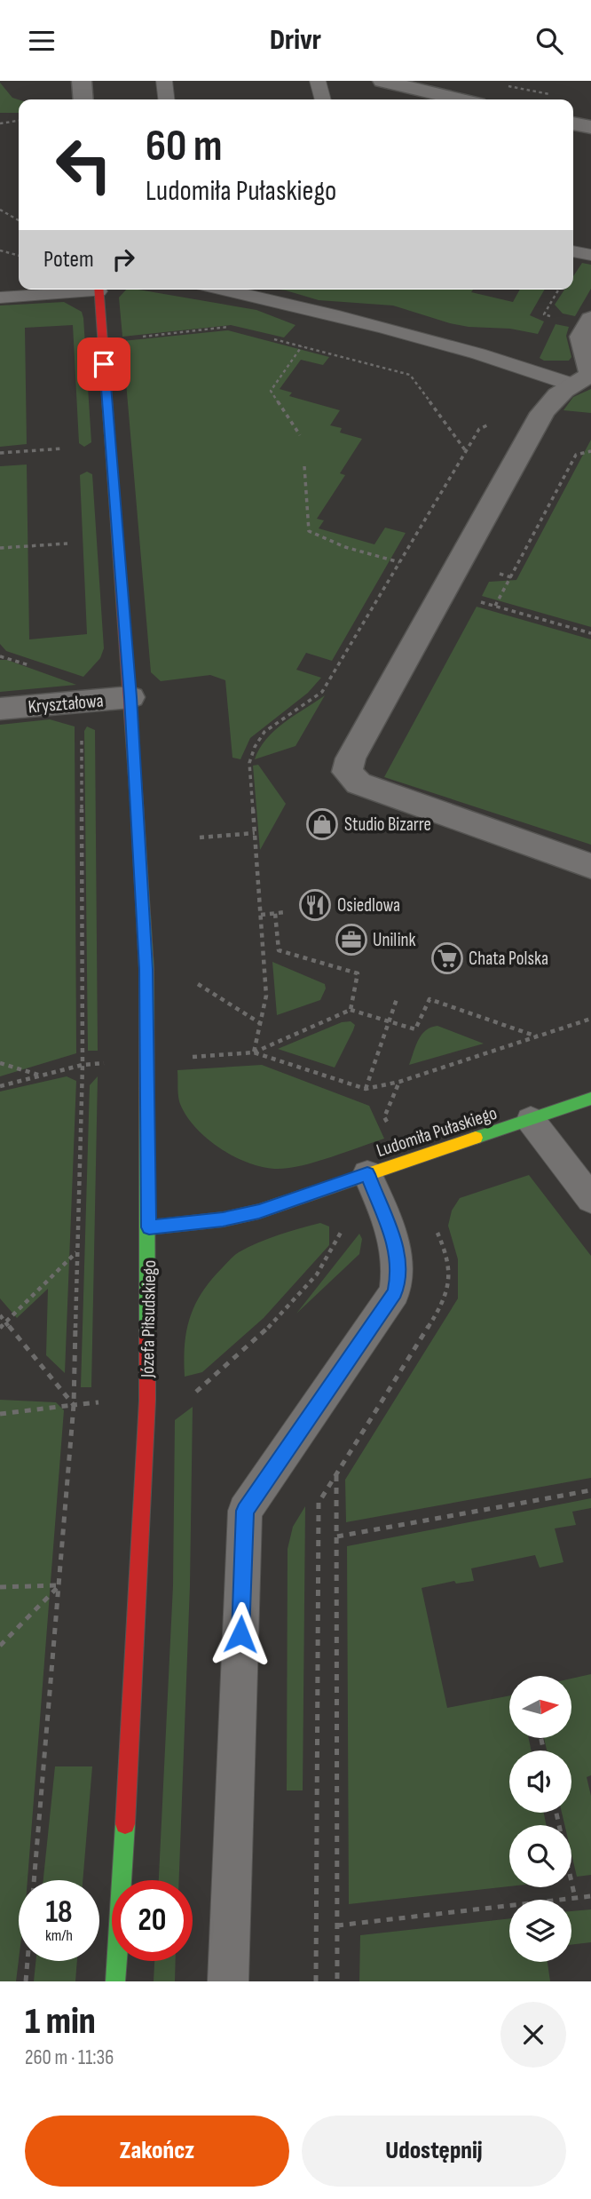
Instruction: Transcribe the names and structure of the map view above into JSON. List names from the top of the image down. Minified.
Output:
{"streets":{"street":["Kryształowa","Ludomiła Pułaskiego","Józefa Piłsudskiego"]},"crossings":[["Kryształowa","Józefa Piłsudskiego"],["Ludomiła Pułaskiego","Józefa Piłsudskiego"]],"places":{"shop":["Studio Bizarre"],"restaurant":["Osiedlowa"],"office":["Unilink"],"supermarket":["Chata Polska"]},"north":"right","page":{"header":"Drivr","turn":["60 m","Ludomiła Pułaskiego"],"then":"Potem","speed":"18 km/h","limit":"20","heading":["1 min","260 m · 11:36"],"buttons":["Zakończ","Udostępnij"]}}
